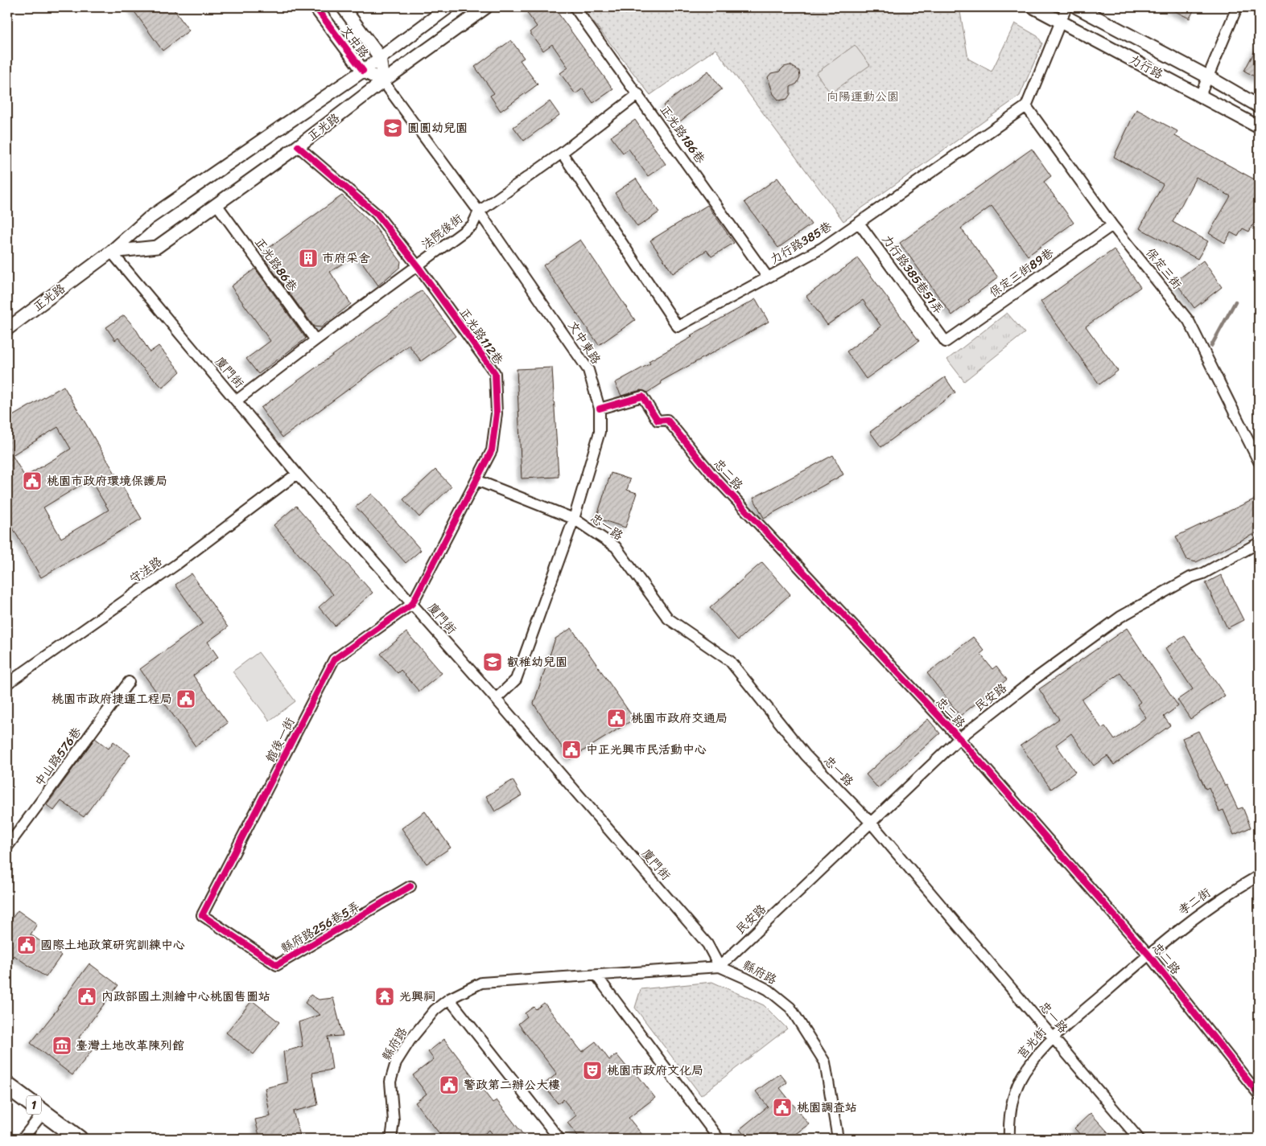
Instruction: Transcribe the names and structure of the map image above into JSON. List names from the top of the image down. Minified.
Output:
{"streets":{"main road":["1"],"street":["文中路","力行路","正光路","正光路186巷","法院後街","力行路385巷","正光路86巷","保定三街","保定三街89巷","力行路385巷51弄","正光路112巷","文中東路","廈門街","忠二路","忠一路","守法路","民安路","館後一街","中山路576巷","孝二街","縣府路256巷5弄","縣府路","莒光街"]},"crossings":[["文中路","正光路"],["文中路","文中東路"],["正光路","正光路86巷"],["正光路","正光路112巷"],["正光路","文中東路"],["正光路","廈門街"],["正光路186巷","法院後街"],["正光路186巷","力行路385巷"],["法院後街","力行路385巷"],["法院後街","正光路86巷"],["法院後街","正光路112巷"],["法院後街","文中東路"],["法院後街","廈門街"],["力行路385巷","保定三街"],["力行路385巷","力行路385巷51弄"],["保定三街","保定三街89巷"],["保定三街89巷","力行路385巷51弄"],["正光路112巷","廈門街"],["正光路112巷","忠一路"],["正光路112巷","館後一街"],["文中東路","廈門街"],["文中東路","忠二路"],["文中東路","忠一路"],["廈門街","守法路"],["廈門街","民安路"],["廈門街","館後一街"],["廈門街","縣府路"],["忠二路","民安路"],["忠二路","孝二街"],["忠二路","莒光街"],["忠一路","民安路"],["忠一路","莒光街"],["民安路","縣府路"],["館後一街","縣府路256巷5弄"],["孝二街","莒光街"]],"parks":["向陽運動公園"],"places":{"school or university":["圓圓幼兒園","叡稚幼兒園"],"building":["市府采舍"],"public building":["桃園市政府環境保護局","桃園市政府捷運工程局","桃園市政府交通局","中正光興市民活動中心","國際土地政策研究訓練中心","內政部國土測繪中心桃園售圖站","警政第二辦公大樓","桃園調查站"],"temple":["光興祠"],"museum":["臺灣土地改革陳列館"],"theatre":["桃園市政府文化局"]}}
